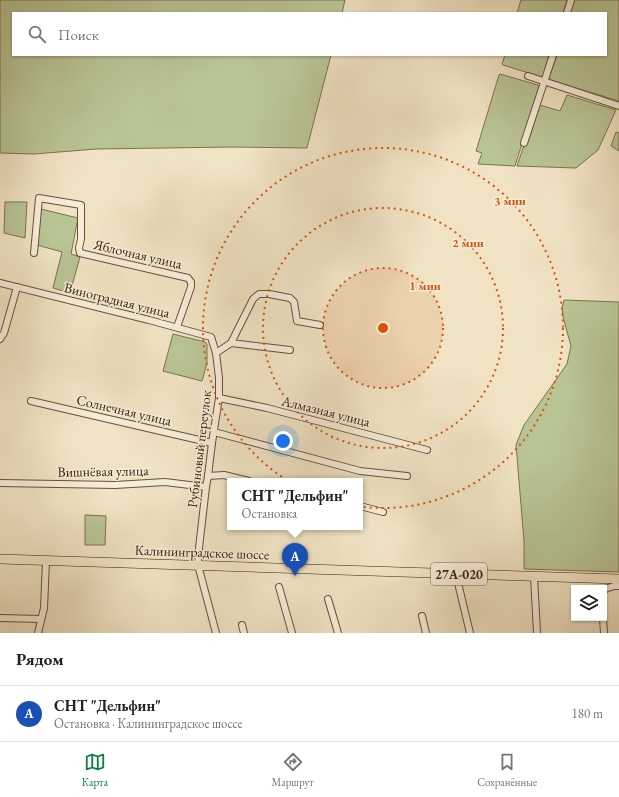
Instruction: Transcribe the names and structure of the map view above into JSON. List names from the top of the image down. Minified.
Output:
{"streets":{"main road":["Калининградское шоссе","27А-020"],"street":["Яблочная улица","Виноградная улица","Солнечная улица","Алмазная улица","Рубиновый переулок","Вишнёвая улица"]},"crossings":[["Яблочная улица","Виноградная улица"],["Виноградная улица","Рубиновый переулок"],["Солнечная улица","Рубиновый переулок"],["Алмазная улица","Рубиновый переулок"],["Рубиновый переулок","Вишнёвая улица"],["Рубиновый переулок","Калининградское шоссе"]],"page":{"search":"Поиск","popup":["СНТ \"Дельфин\"","Остановка"],"pins":"A","heading":"Рядом","list":[{"mark":"A","name":"СНТ \"Дельфин\"","note":"Остановка · Калининградское шоссе","value":"180 m"}],"nav":["Карта","Маршрут","Сохранённые"]},"rings":["3 мин","2 мин","1 мин"]}
